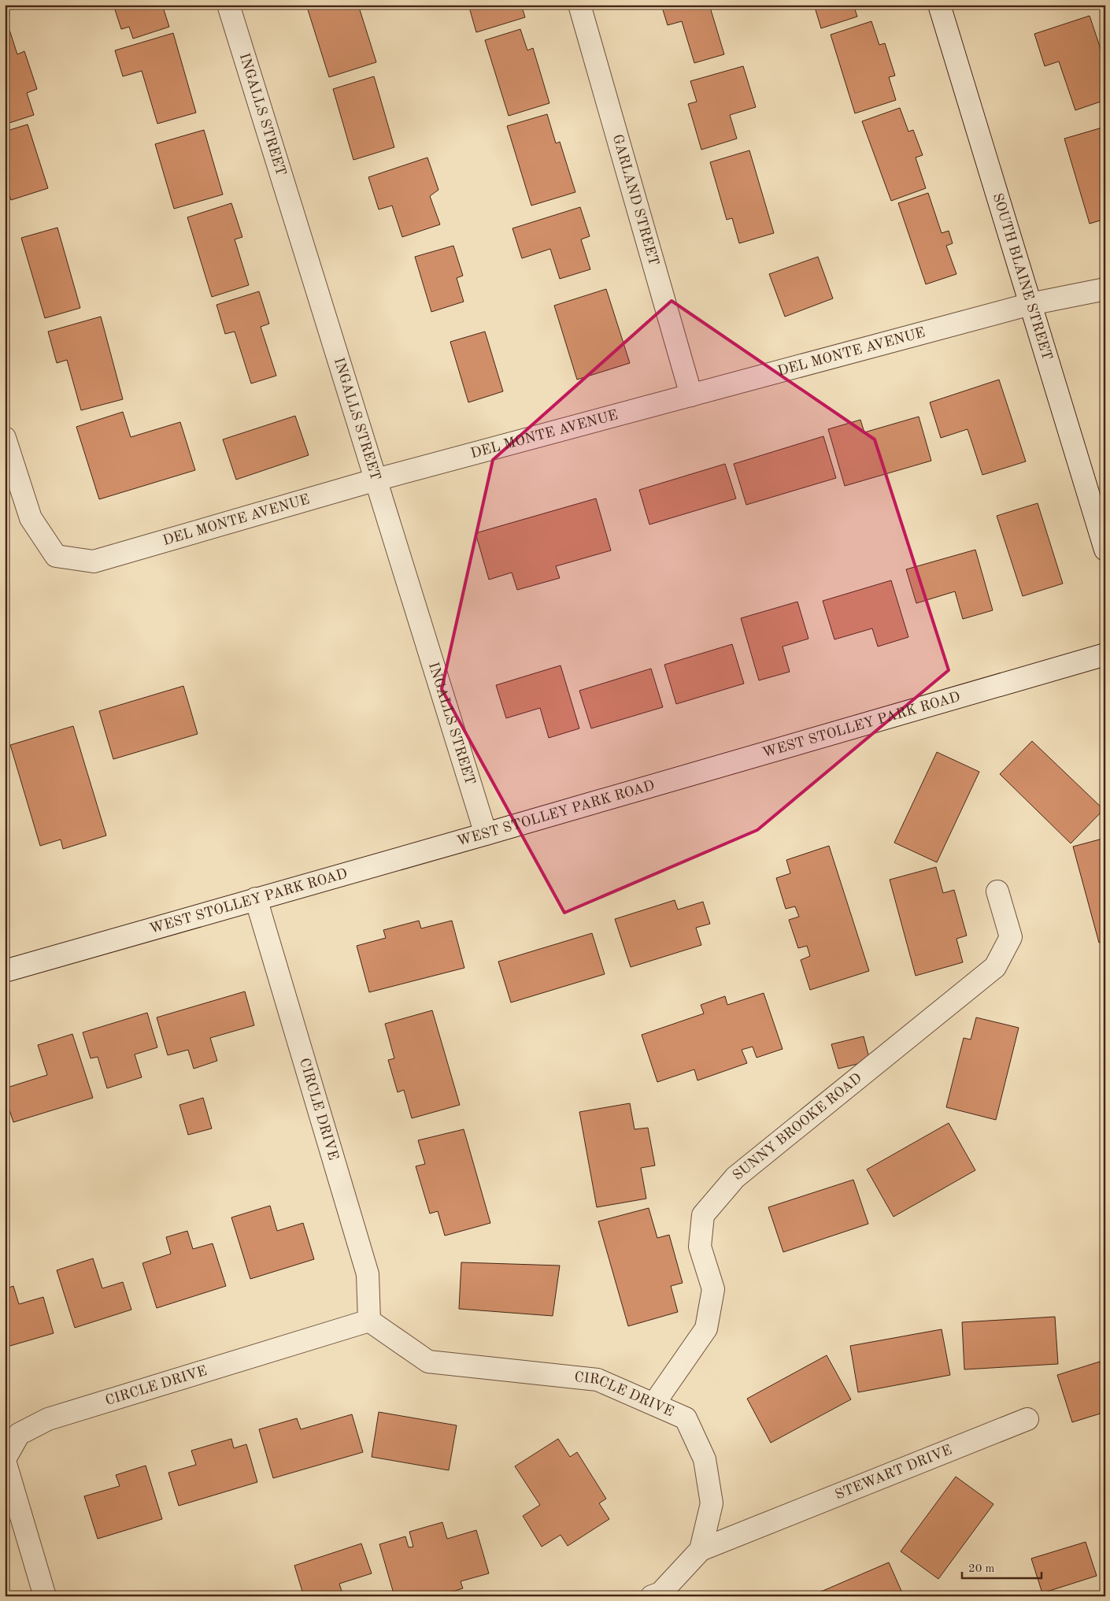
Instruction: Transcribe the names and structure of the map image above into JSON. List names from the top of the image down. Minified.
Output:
{"streets":{"street":["INGALLS STREET","GARLAND STREET","SOUTH BLAINE STREET","DEL MONTE AVENUE","WEST STOLLEY PARK ROAD","CIRCLE DRIVE","SUNNY BROOKE ROAD","STEWART DRIVE"]},"crossings":[["INGALLS STREET","DEL MONTE AVENUE"],["INGALLS STREET","WEST STOLLEY PARK ROAD"],["GARLAND STREET","DEL MONTE AVENUE"],["SOUTH BLAINE STREET","DEL MONTE AVENUE"],["WEST STOLLEY PARK ROAD","CIRCLE DRIVE"],["CIRCLE DRIVE","SUNNY BROOKE ROAD"],["CIRCLE DRIVE","STEWART DRIVE"]],"scale_bar":"20 m"}
